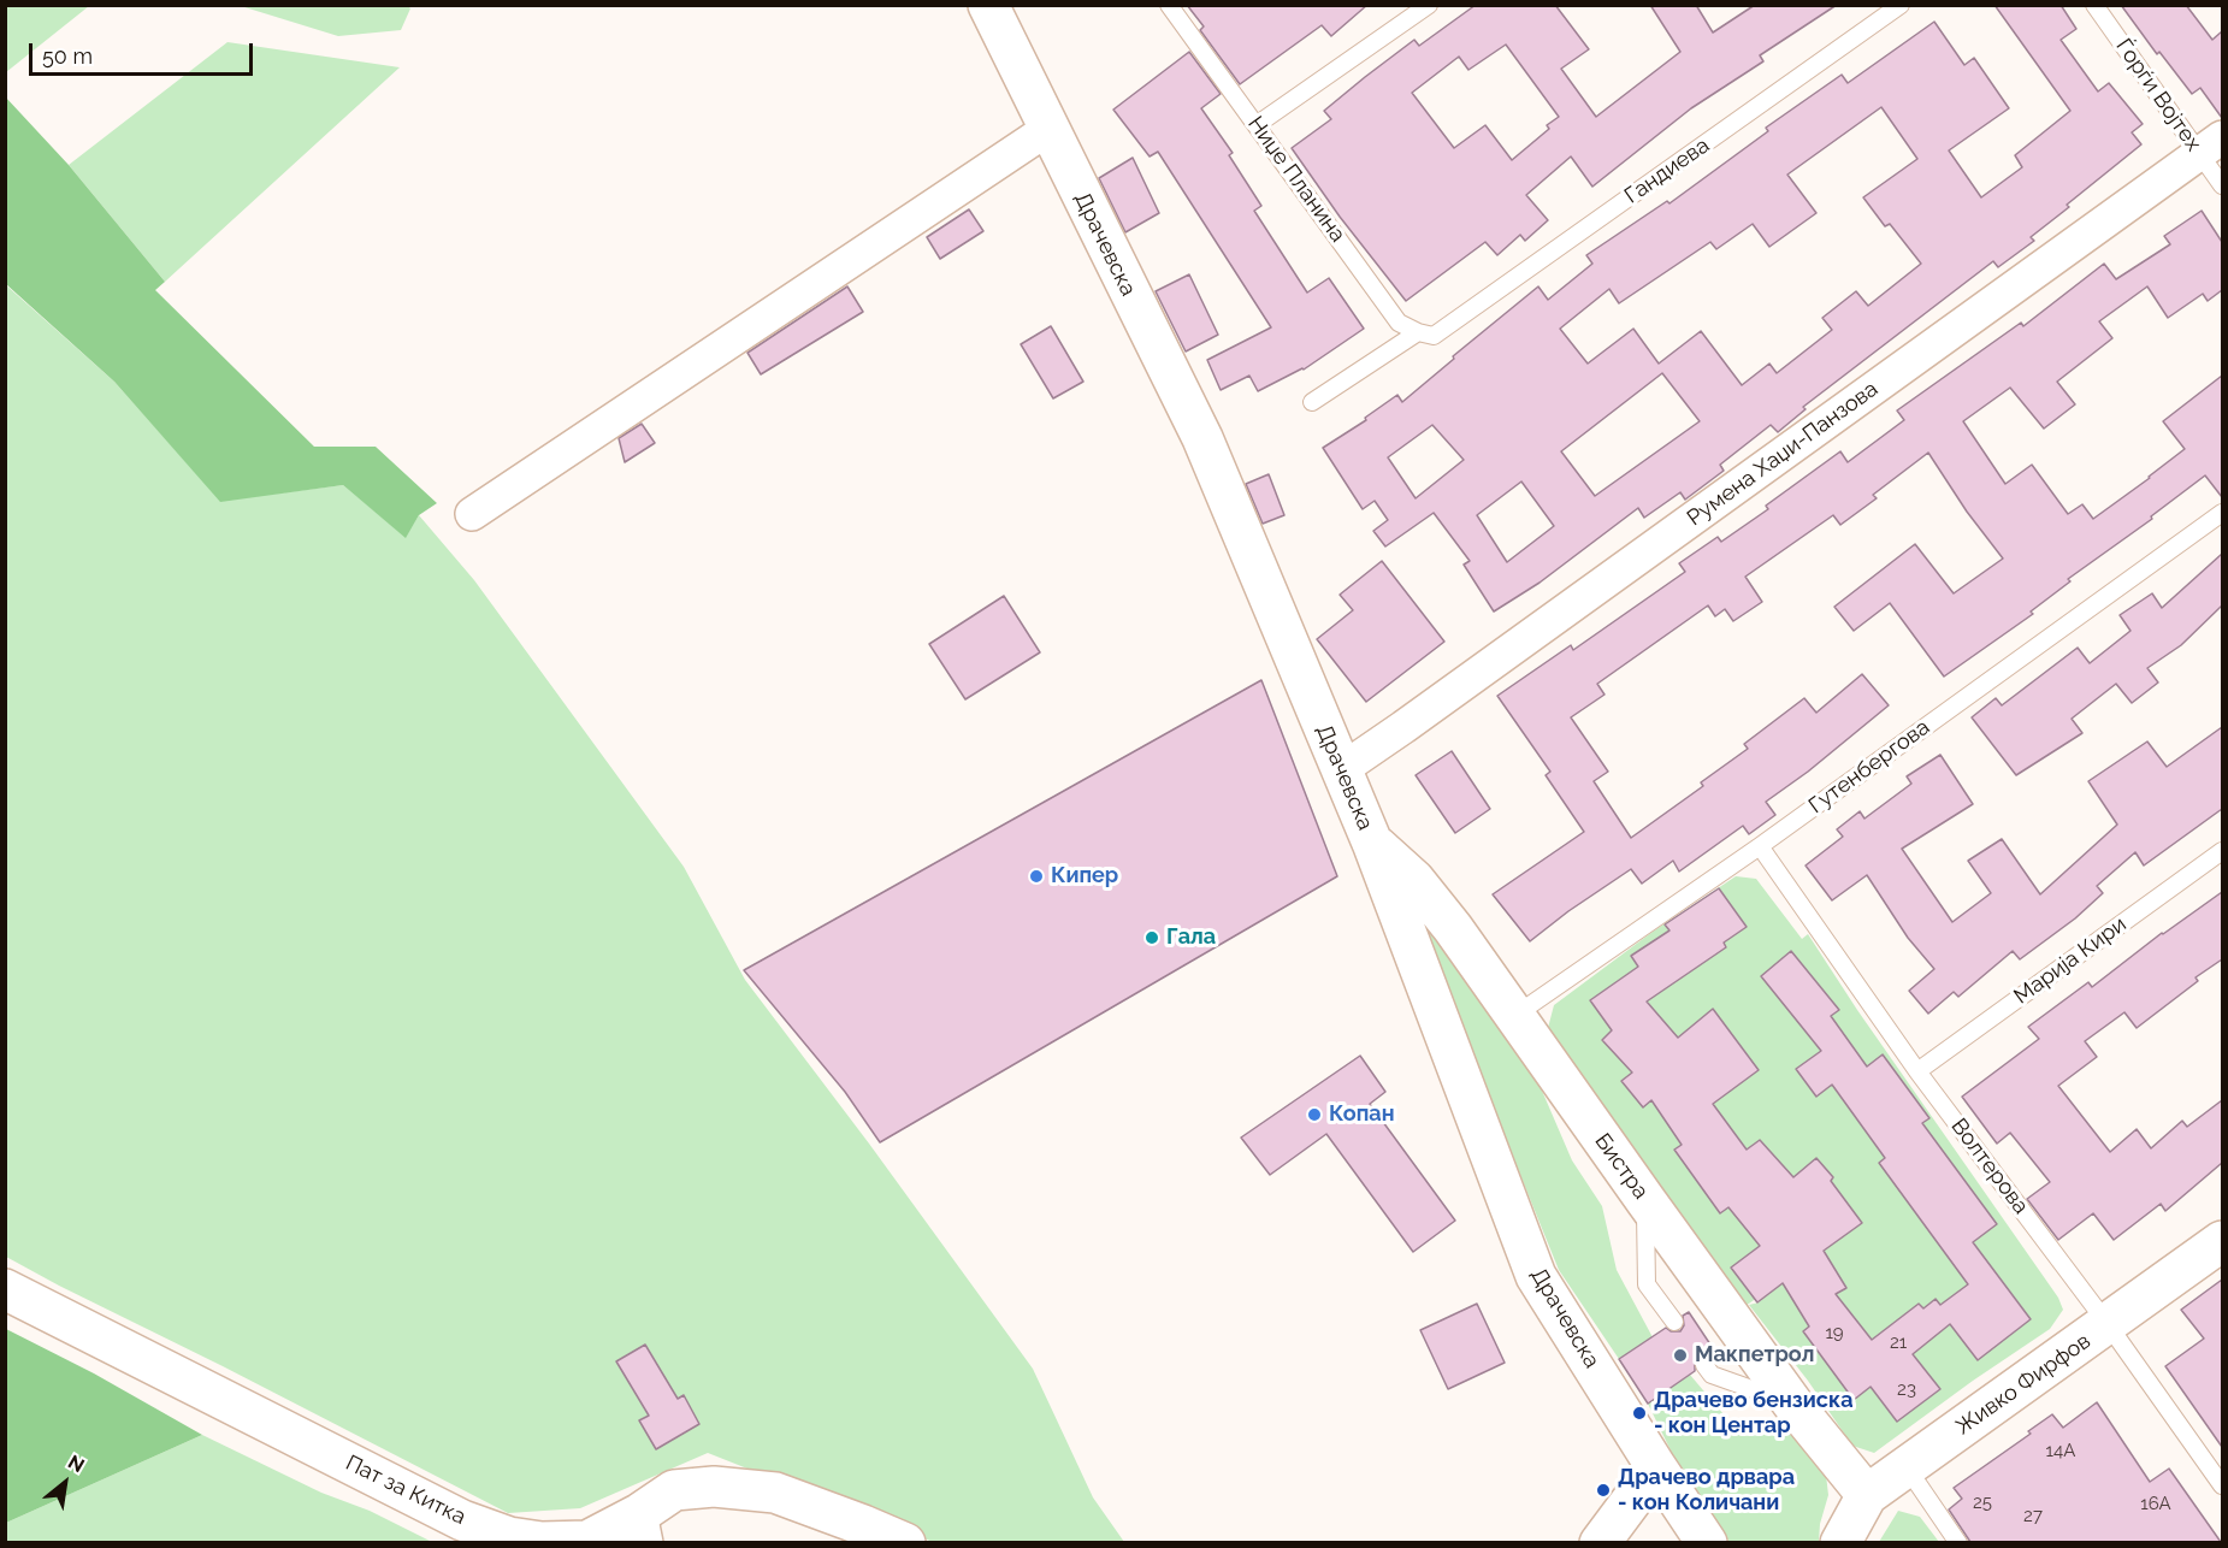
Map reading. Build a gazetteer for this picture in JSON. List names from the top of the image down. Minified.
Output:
{"streets":{"street":["Драчевска","Румена Хаџи-Панзова","Бистра","Живко Фирфов","Пат за Китка"],"lane":["Ѓорѓи Војтех","Гандиева","Ниџе Планина","Гутенбергова","Марија Кири","Волтерова"]},"crossings":[["Ѓорѓи Војтех","Румена Хаџи-Панзова"],["Гандиева","Ниџе Планина"],["Драчевска","Румена Хаџи-Панзова"],["Драчевска","Бистра"],["Гутенбергова","Бистра"],["Гутенбергова","Волтерова"],["Марија Кири","Волтерова"],["Бистра","Живко Фирфов"],["Волтерова","Живко Фирфов"]],"places":["Кипер","Гала","Копан","Макпетрол","Драчево бензиска - кон Центар","Драчево дрвара - кон Количани"],"house_numbers":["19","21","23","14А","25","16А","27"],"scale_bar":"50 m","north":"top right"}
